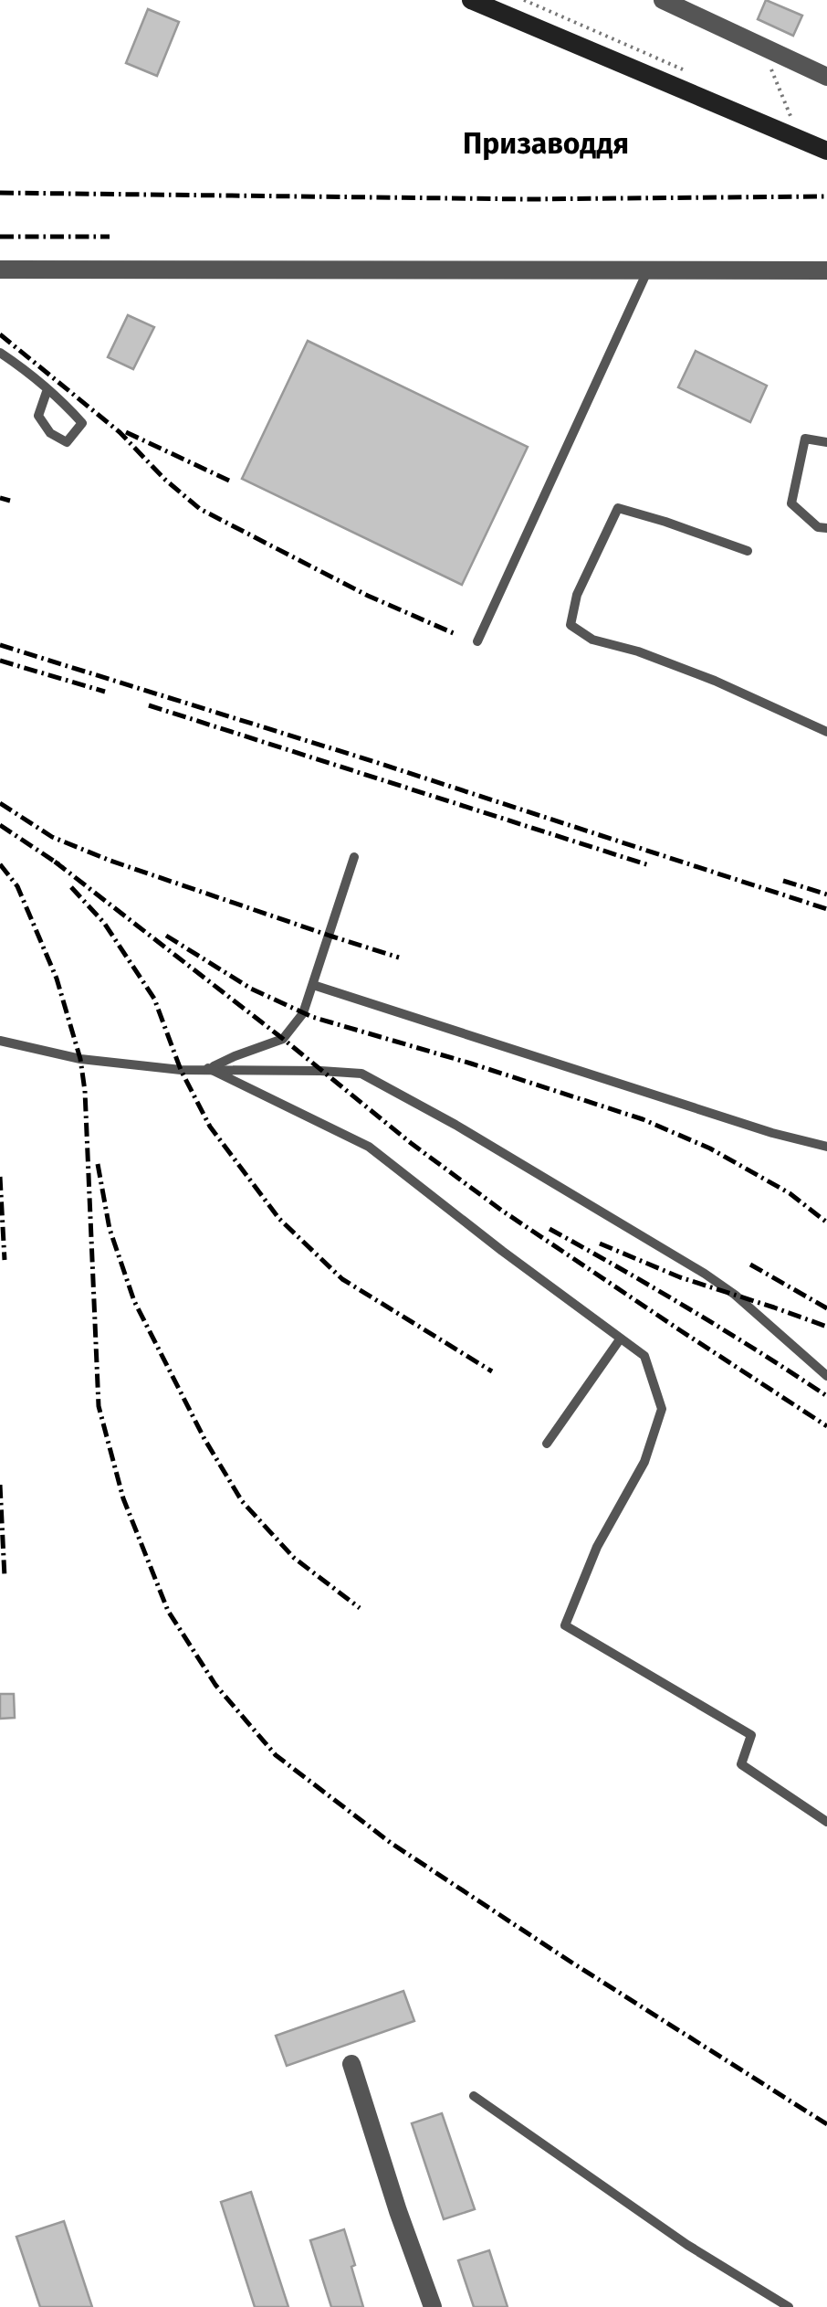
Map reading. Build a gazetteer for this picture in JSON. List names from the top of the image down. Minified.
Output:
{"districts":["Призаводдя"]}
